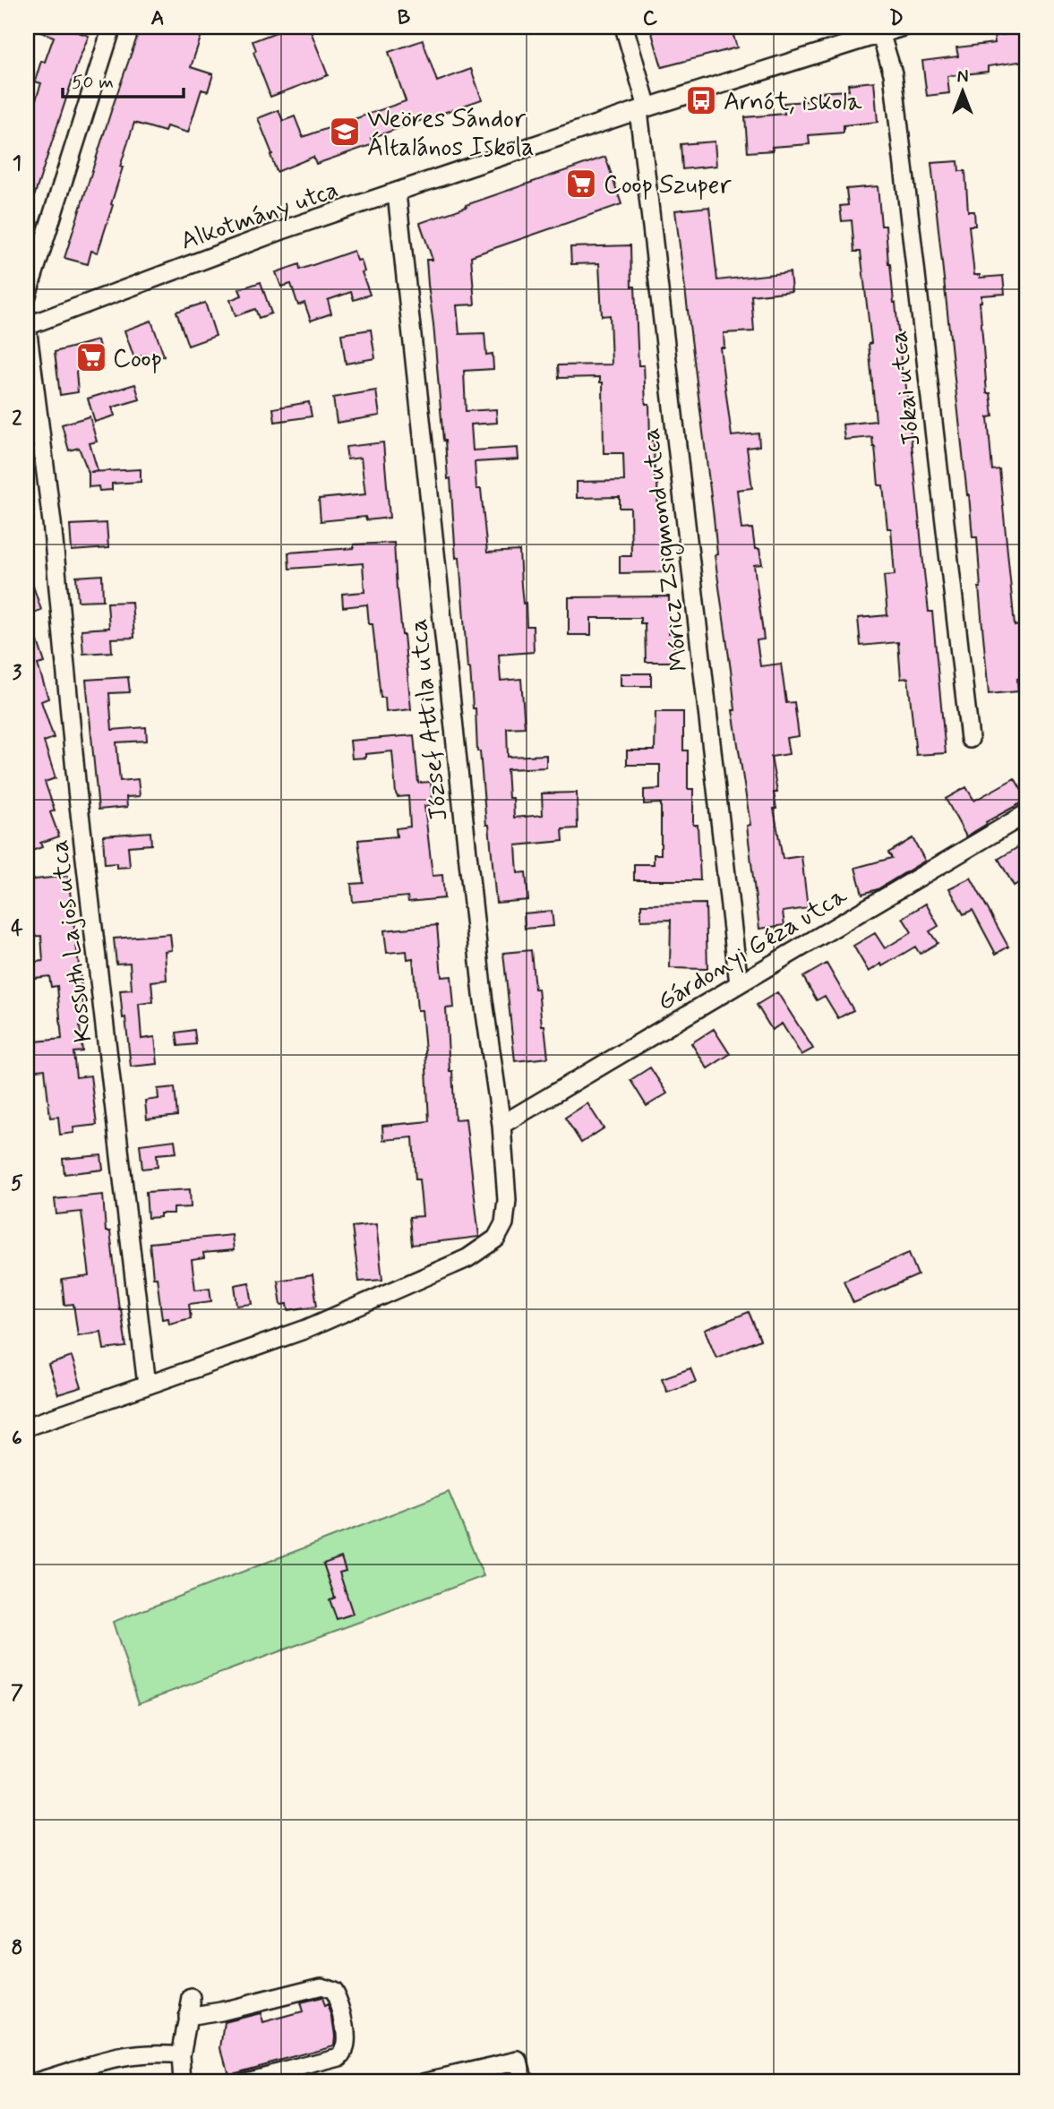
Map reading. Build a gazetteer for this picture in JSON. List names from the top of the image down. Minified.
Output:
{"streets":{"street":["Alkotmány utca","Jókai utca","Móricz Zsigmond utca","József Attila utca","Kossuth Lajos utca","Gárdonyi Géza utca"]},"crossings":[["Alkotmány utca","Jókai utca"],["Alkotmány utca","Móricz Zsigmond utca"],["Alkotmány utca","József Attila utca"],["Alkotmány utca","Kossuth Lajos utca"],["Móricz Zsigmond utca","Gárdonyi Géza utca"],["József Attila utca","Kossuth Lajos utca"],["József Attila utca","Gárdonyi Géza utca"]],"places":{"bus stop":["Arnót, iskola"],"school or university":["Weöres Sándor Általános Iskola"],"supermarket":["Coop Szuper","Coop"]},"scale_bar":"50 m","north":"top","grid":{"columns":["A","B","C","D"],"rows":["1","2","3","4","5","6","7","8"]}}
